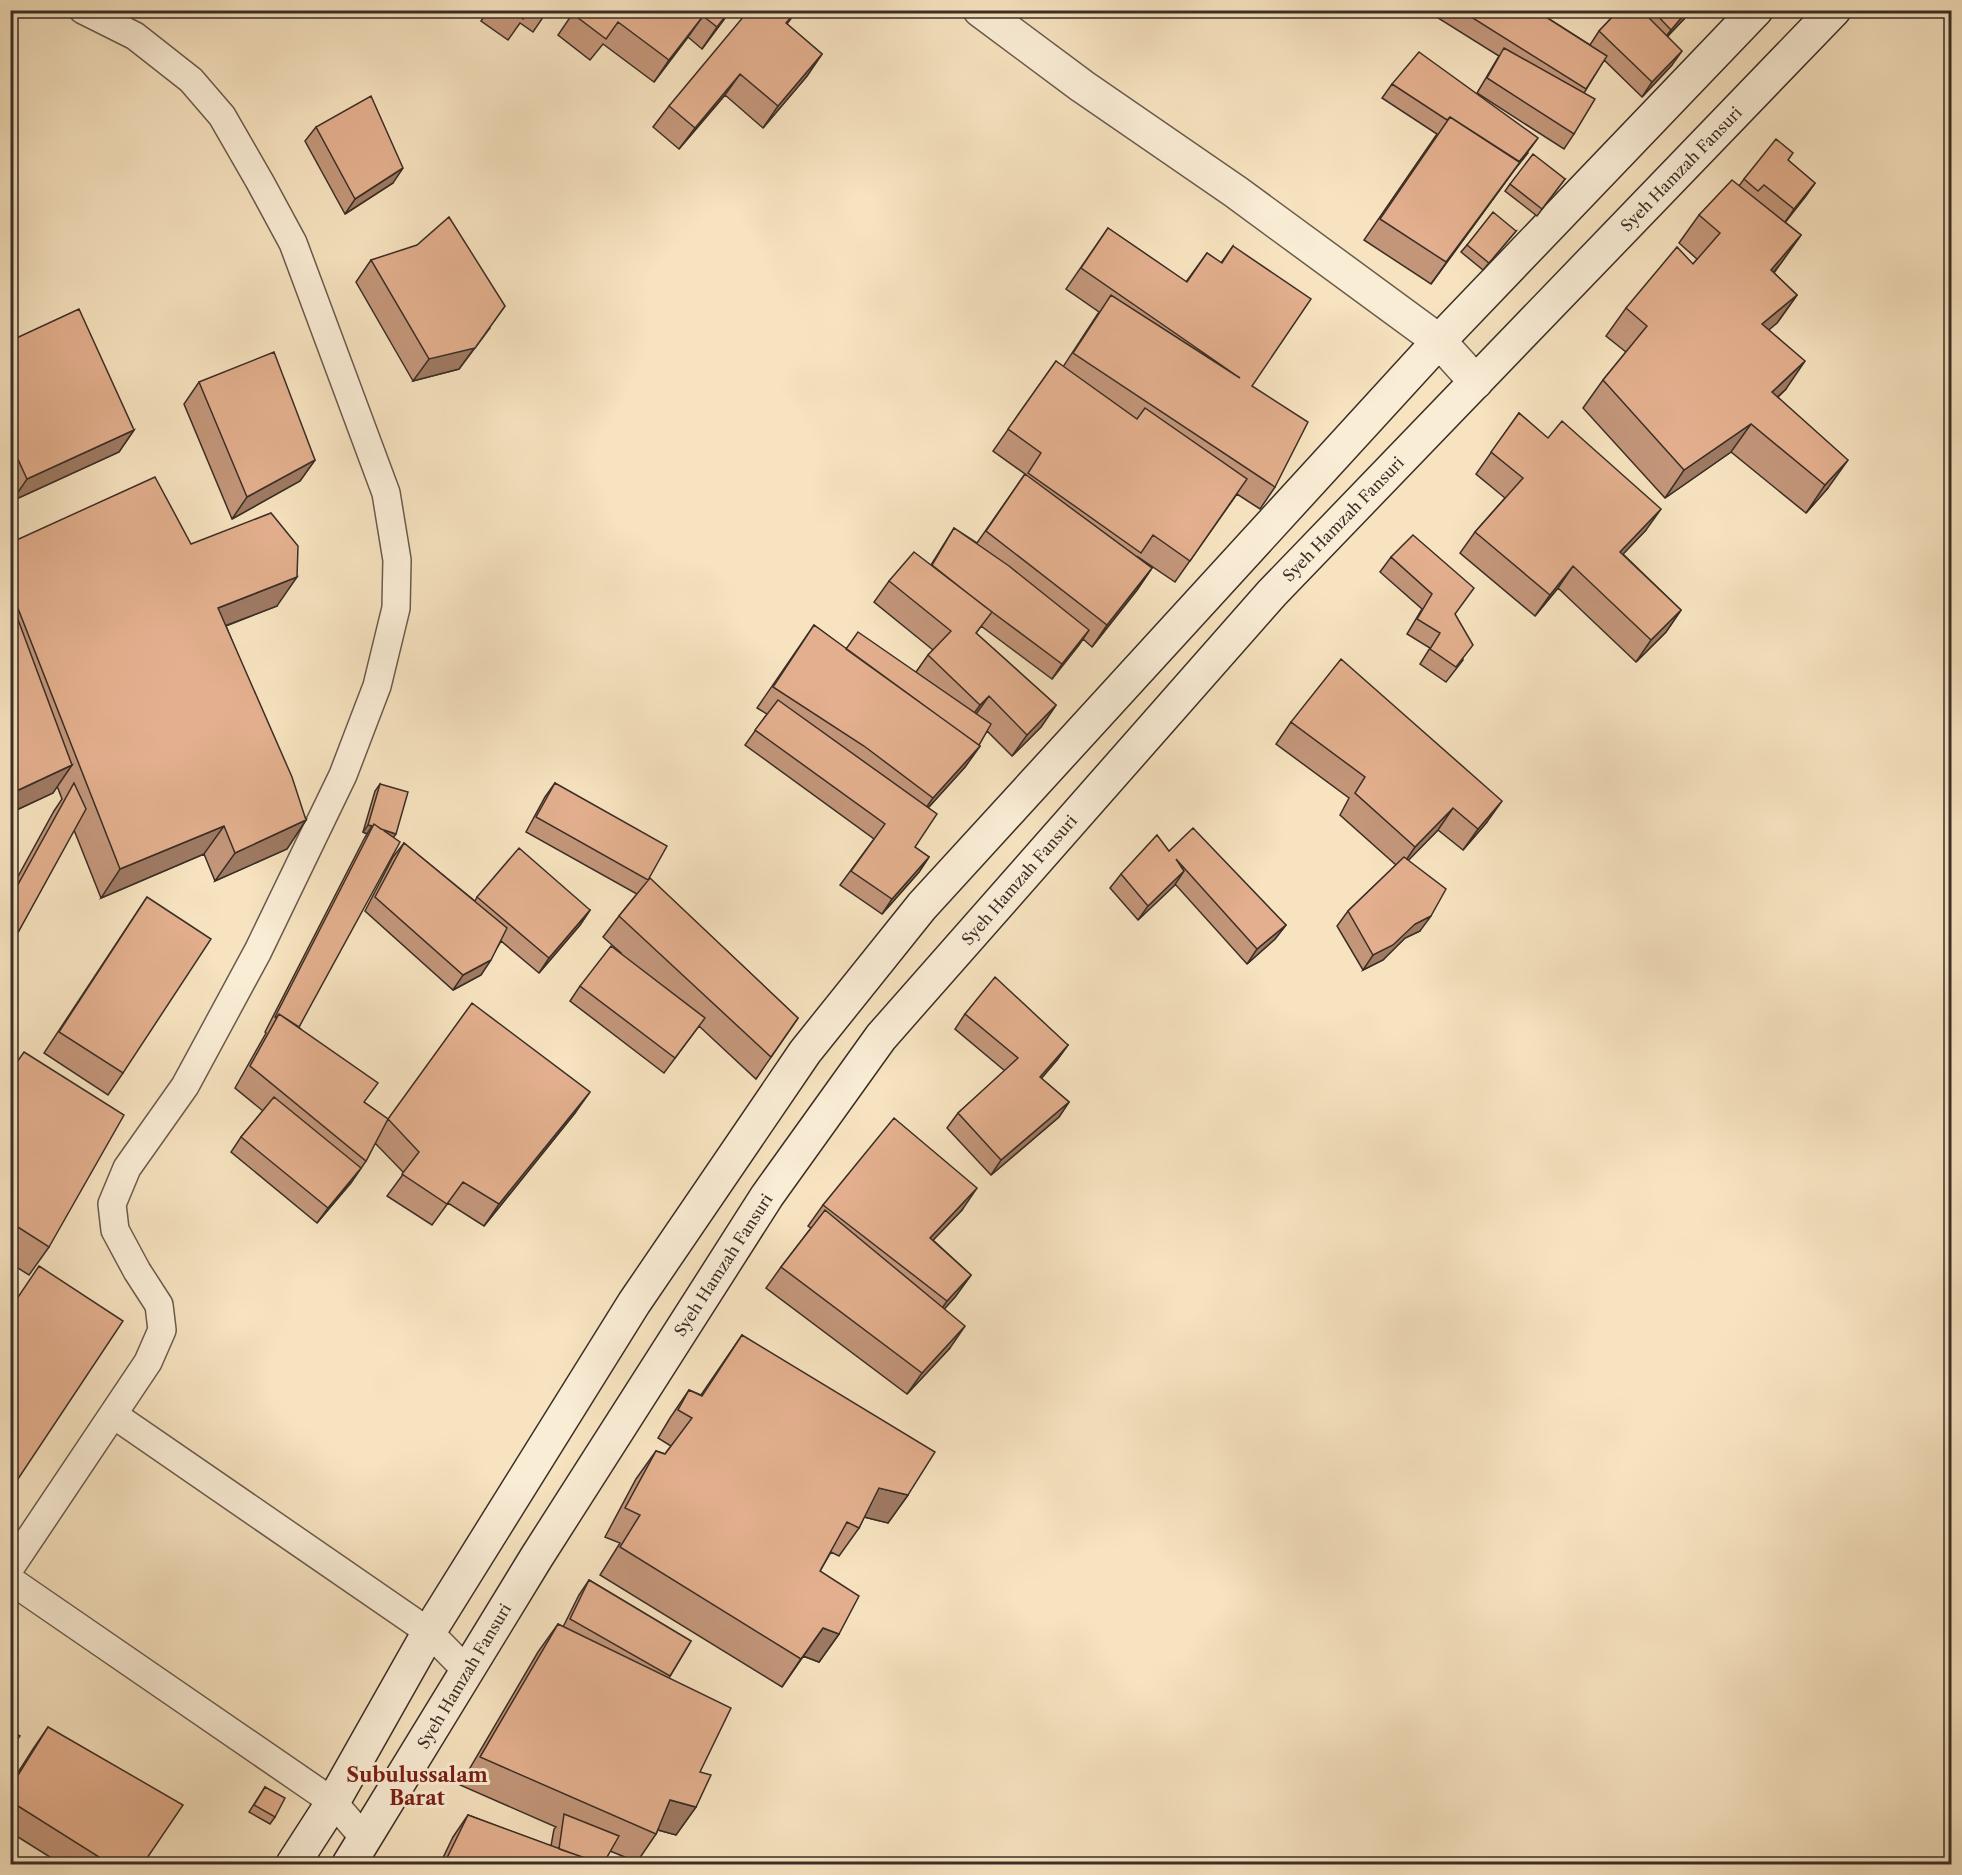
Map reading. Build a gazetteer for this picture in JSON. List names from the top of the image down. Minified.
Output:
{"streets":{"main road":["Syeh Hamzah Fansuri"]},"districts":["Subulussalam Barat"]}
